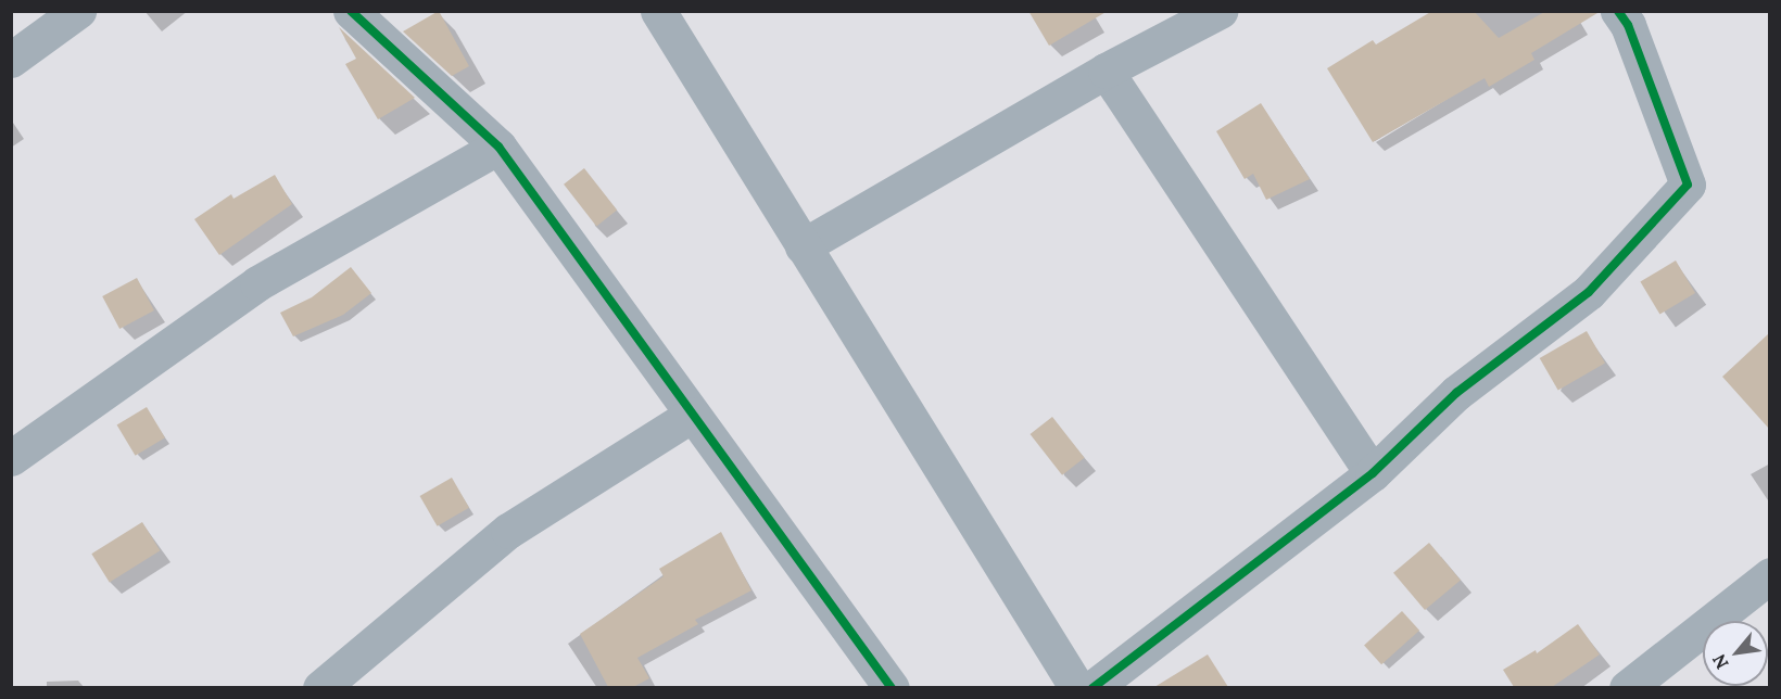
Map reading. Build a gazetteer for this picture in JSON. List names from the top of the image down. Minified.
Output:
{"north":"bottom left"}
